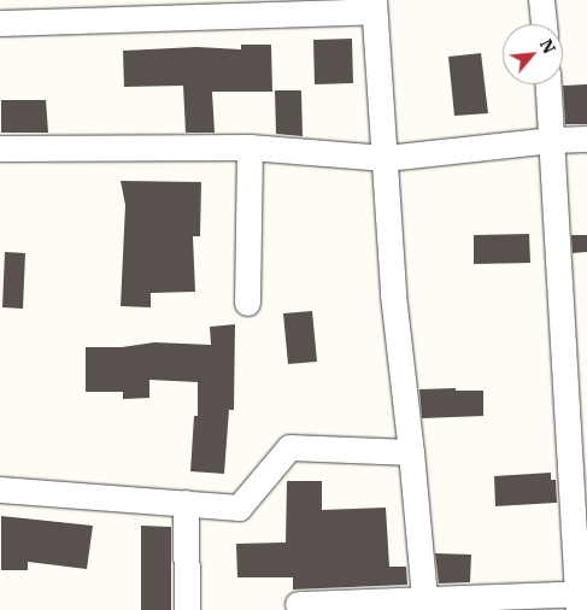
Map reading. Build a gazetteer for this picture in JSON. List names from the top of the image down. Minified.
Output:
{"north":"top right"}
